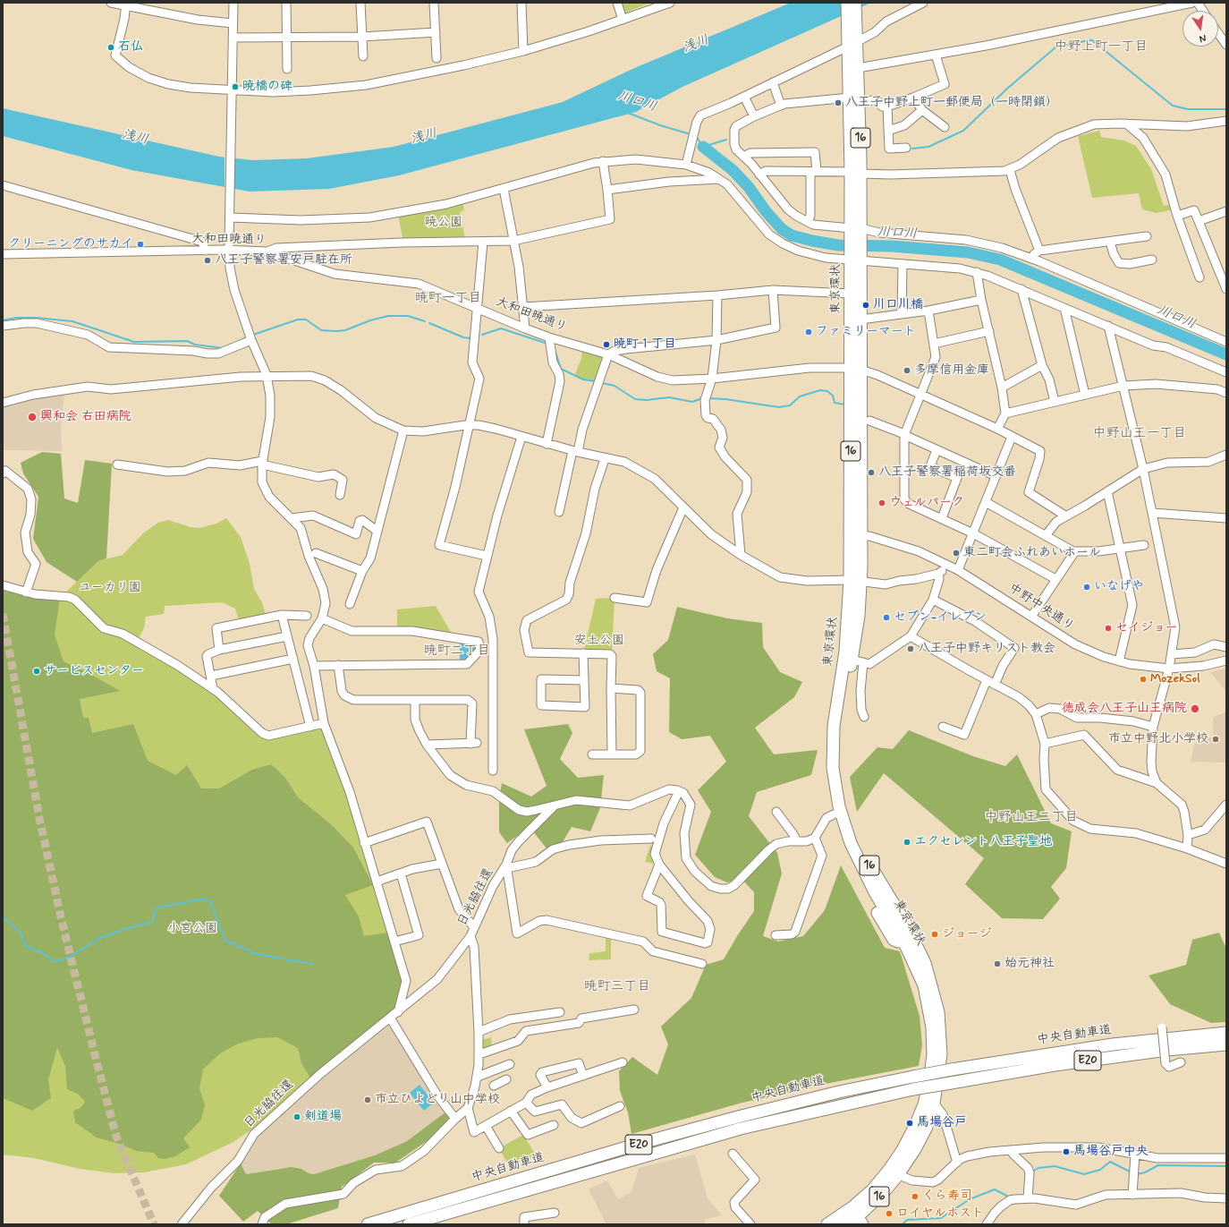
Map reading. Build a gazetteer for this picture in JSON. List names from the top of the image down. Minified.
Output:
{"streets":{"highway":["16","東京環状","中央自動車道","E20"],"street":["大和田暁通り","中野中央通り","日光脇往還"]},"crossings":[["大和田暁通り","東京環状"],["東京環状","中野中央通り"]],"districts":["中野上町一丁目","暁町一丁目","中野山王一丁目","暁町二丁目","中野山王二丁目","暁町三丁目"],"water":["浅川","川口川"],"parks":["暁公園","ユーカリ園","安土公園","小宮公園"],"places":["石仏","暁橋の碑","八王子中野上町一郵便局（一時閉鎖）","クリーニングのサカイ","八王子警察署安戸駐在所","川口川橋","ファミリーマート","暁町１丁目","多摩信用金庫","興和会 右田病院","八王子警察署稲荷坂交番","ウェルパーク","東二町会ふれあいホール","いなげや","セブン-イレブン","セイジョー","八王子中野キリスト教会","サービスセンター","MozekSol","徳成会八王子山王病院","市立中野北小学校","エクセレント八王子聖地","ジョージ","始元神社","市立ひよどり山中学校","剣道場","馬場谷戸","馬場谷戸中央","くら寿司","ロイヤルホスト"],"north":"bottom"}
